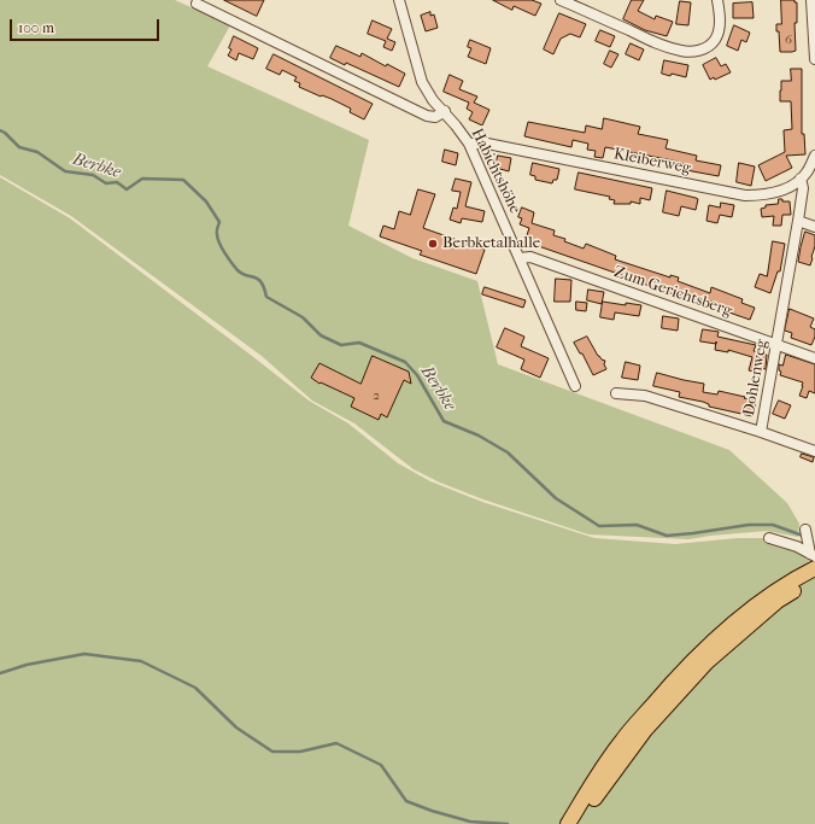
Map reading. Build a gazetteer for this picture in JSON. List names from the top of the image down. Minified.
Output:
{"streets":{"street":["Kleiberweg","Habichtshöhe","Zum Gerichtsberg","Dohlenweg"]},"crossings":[["Kleiberweg","Habichtshöhe"],["Kleiberweg","Dohlenweg"],["Habichtshöhe","Zum Gerichtsberg"],["Zum Gerichtsberg","Dohlenweg"]],"water":["Berbke"],"places":["Berbketalhalle"],"house_numbers":["6","2"],"scale_bar":"100 m"}
